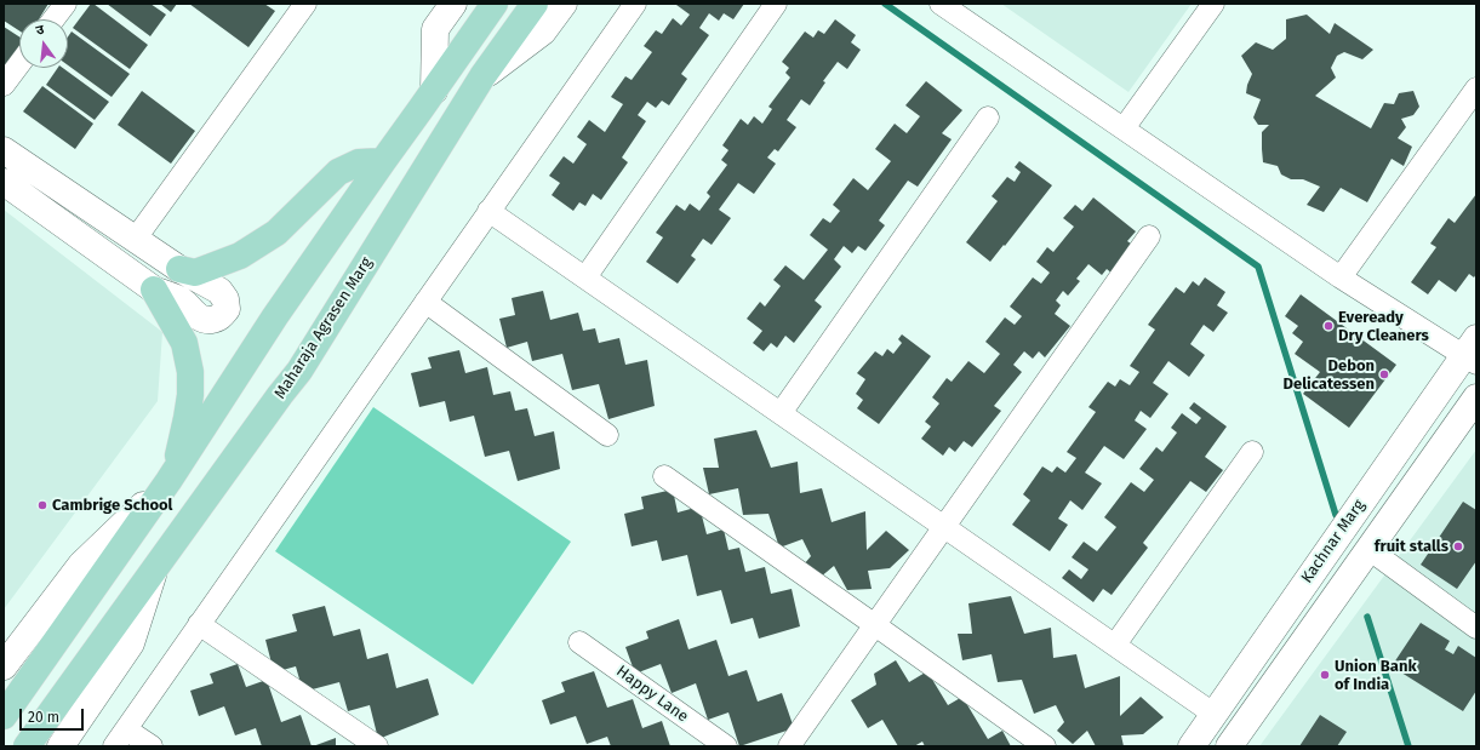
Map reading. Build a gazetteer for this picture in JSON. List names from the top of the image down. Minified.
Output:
{"streets":{"main road":["Maharaja Agrasen Marg"],"street":["Kachnar Marg","Happy Lane"]},"places":["Eveready Dry Cleaners","Debon Delicatessen","Cambrige School","fruit stalls","Union Bank of India"],"scale_bar":"20 m","north":"top"}
